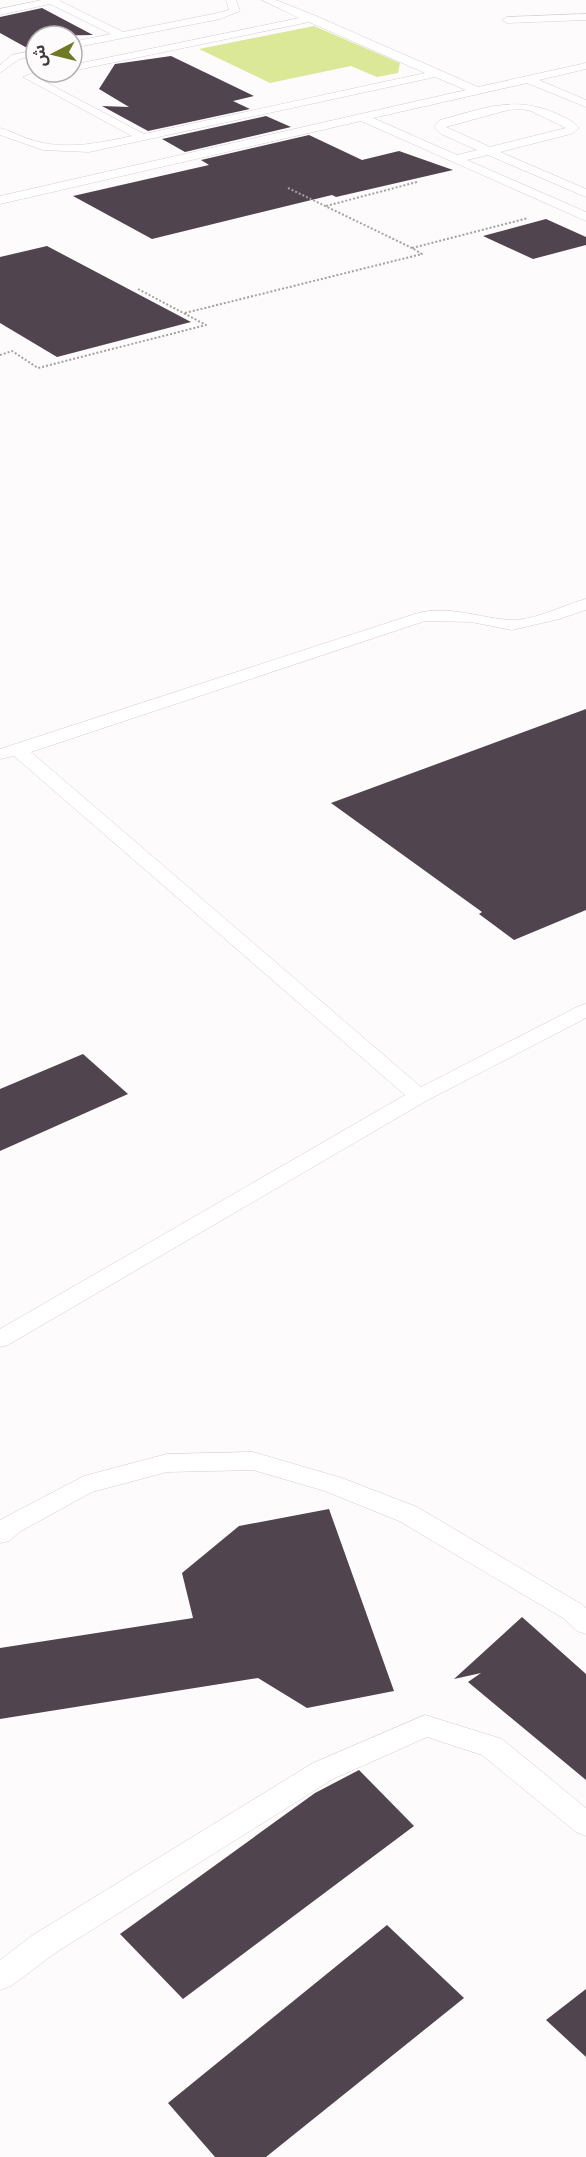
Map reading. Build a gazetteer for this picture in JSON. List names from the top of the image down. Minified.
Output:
{"north":"left"}
